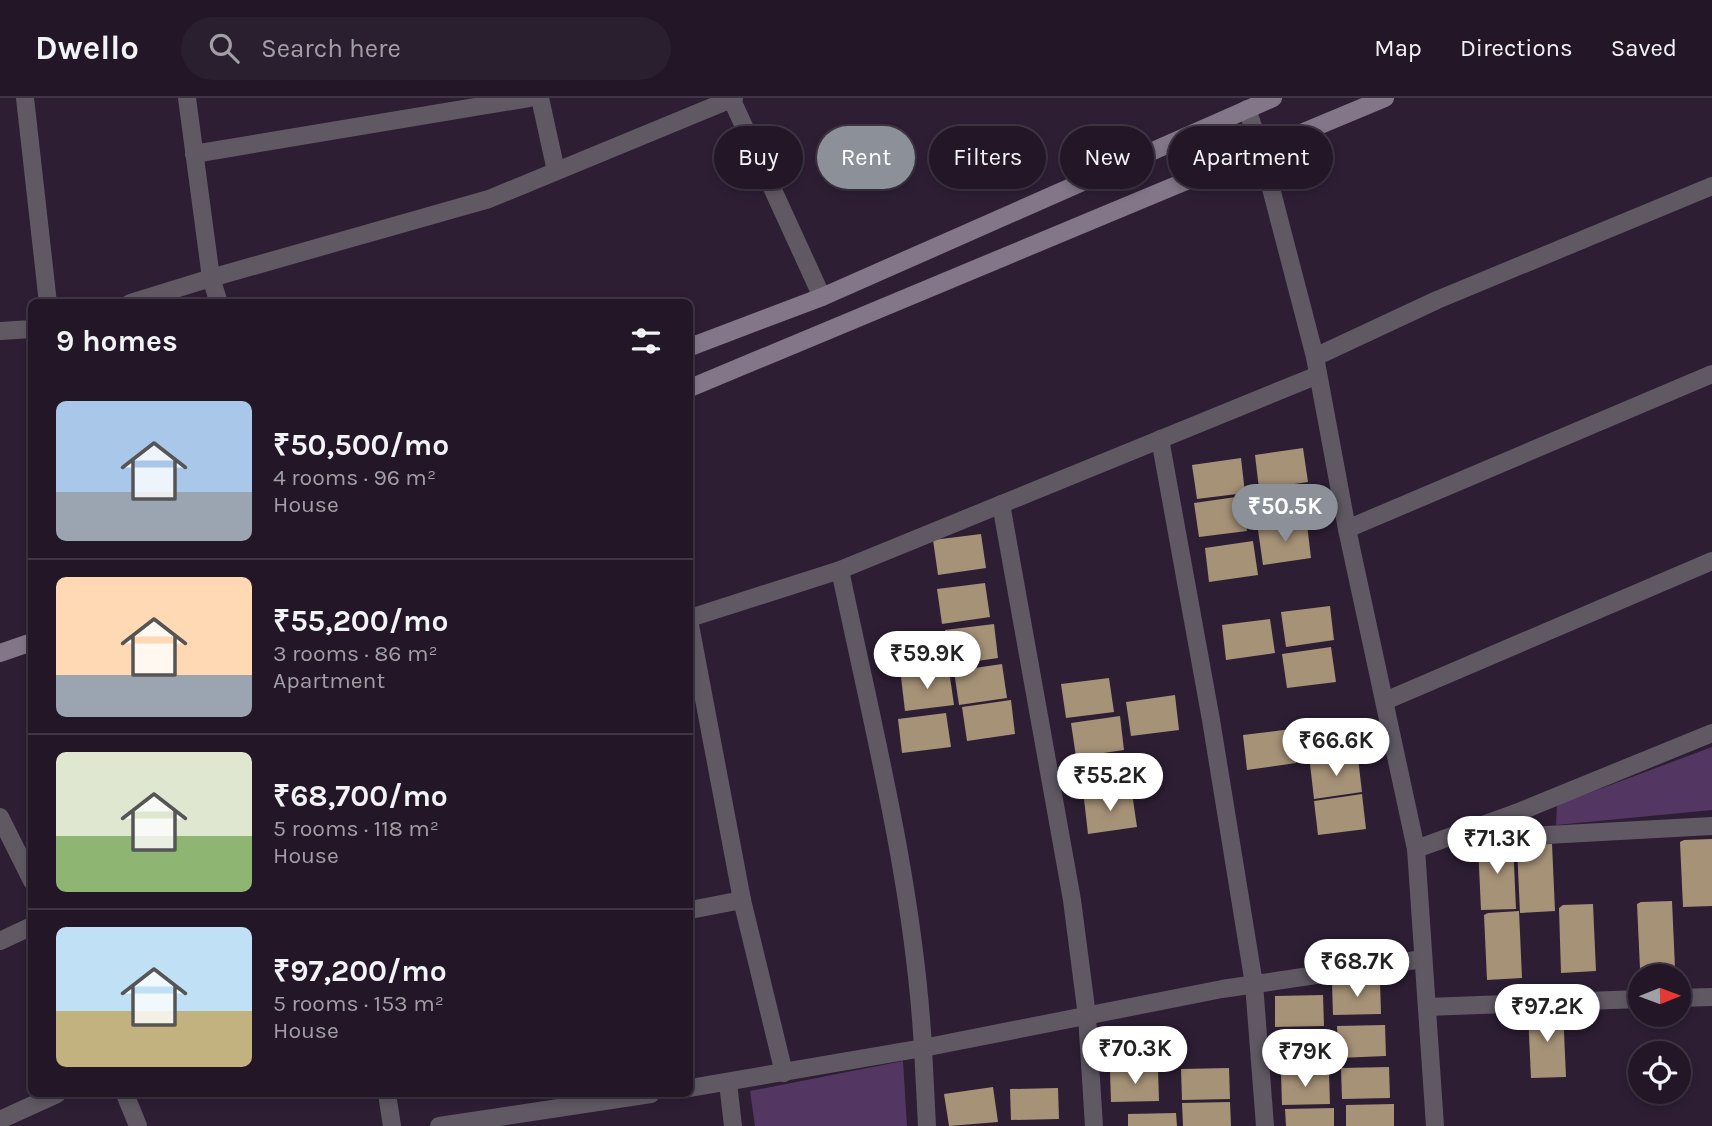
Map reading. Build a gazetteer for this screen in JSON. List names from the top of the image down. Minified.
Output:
{"north":"right","page":{"header":"Dwello","search":"Search here","nav":["Map","Directions","Saved"],"chip":["Buy","Rent","Filters","New","Apartment"],"heading":"9 homes","list":[{"name":"₹50,500/mo","note":"4 rooms · 96 m² · House"},{"name":"₹55,200/mo","note":"3 rooms · 86 m² · Apartment"},{"name":"₹68,700/mo","note":"5 rooms · 118 m² · House"},{"name":"₹97,200/mo","note":"5 rooms · 153 m² · House"}],"price":["₹50.5K","₹59.9K","₹66.6K","₹55.2K","₹71.3K","₹68.7K","₹97.2K","₹70.3K","₹79K"]}}
